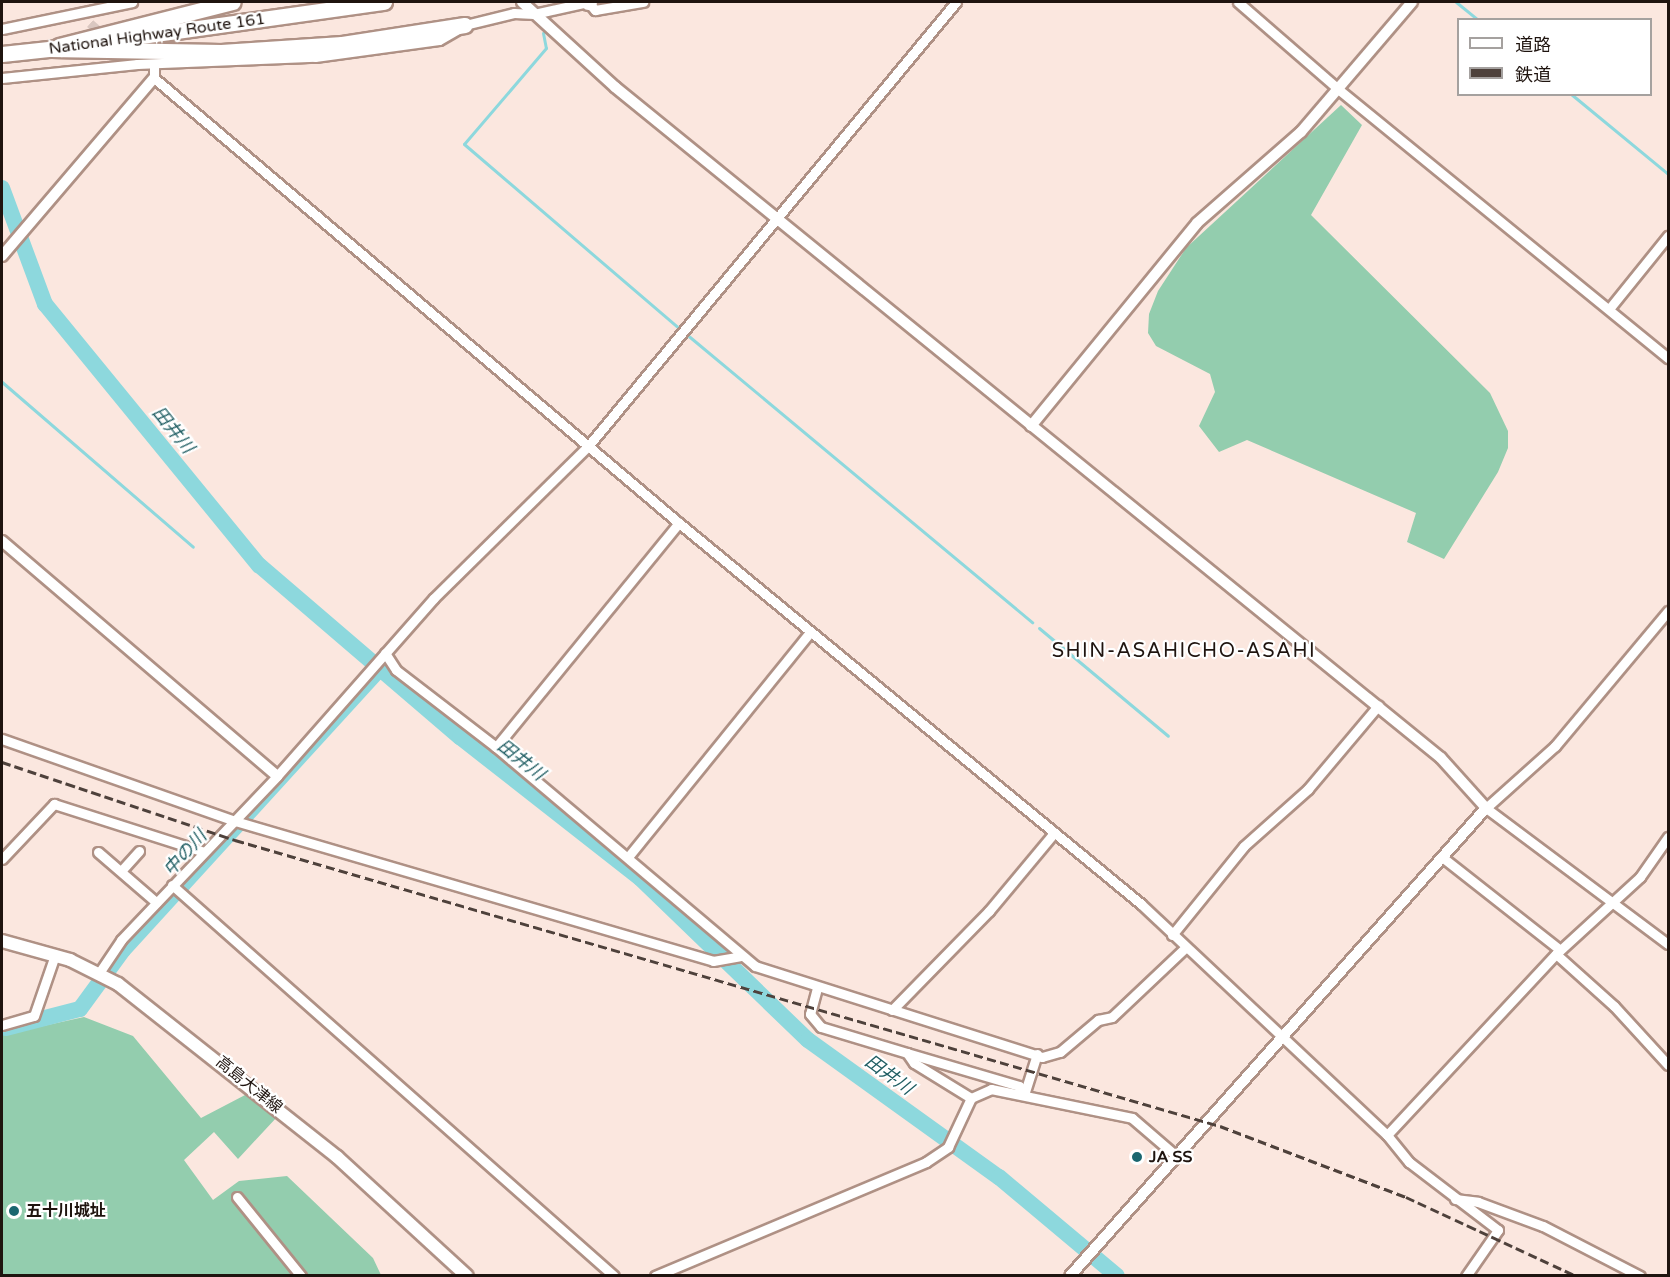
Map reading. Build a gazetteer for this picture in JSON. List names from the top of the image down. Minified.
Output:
{"streets":{"highway":["National Highway Route 161"],"main road":["高島大津線"]},"districts":["SHIN-ASAHICHO-ASAHI"],"water":["田井川","中の川"],"places":["JA SS","五十川城址"],"legend":["道路","鉄道"]}
